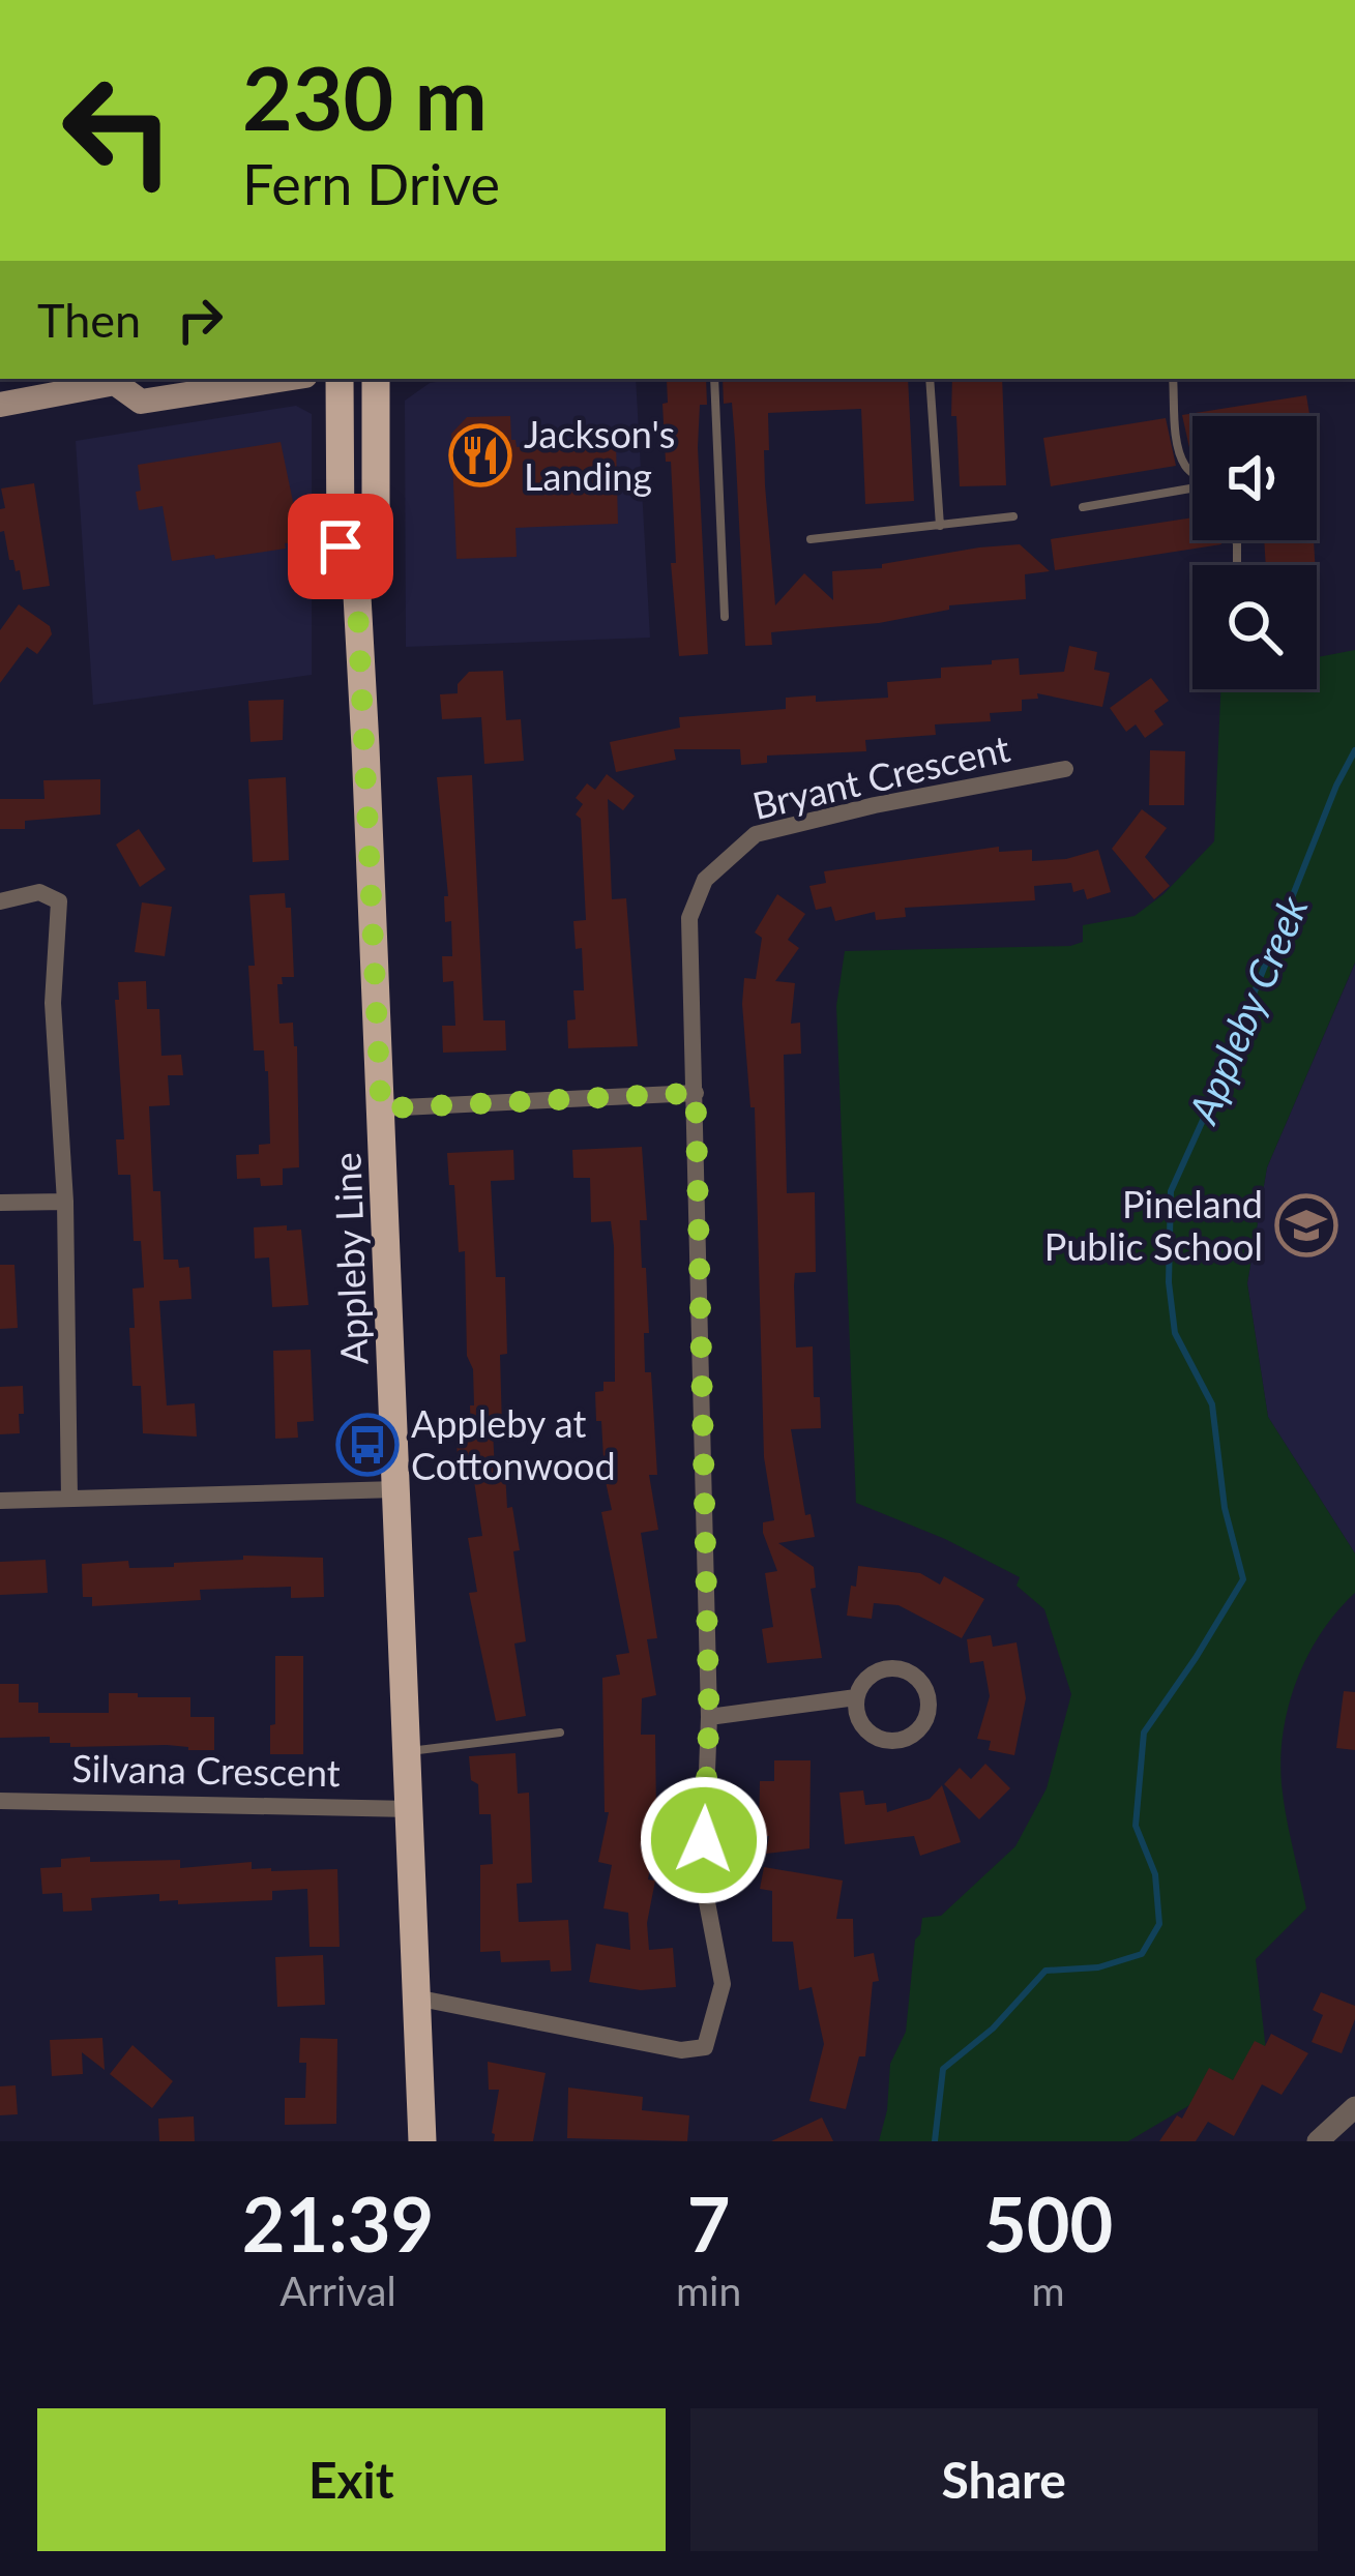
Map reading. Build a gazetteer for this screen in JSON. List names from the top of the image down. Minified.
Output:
{"streets":{"main road":["Appleby Line"],"street":["Bryant Crescent","Silvana Crescent"]},"crossings":[["Bryant Crescent","Appleby Line"],["Appleby Line","Silvana Crescent"]],"water":["Appleby Creek"],"places":{"restaurant":["Jackson's Landing"],"school or university":["Pineland Public School"],"bus stop":["Appleby at Cottonwood"]},"page":{"turn":["230 m","Fern Drive"],"then":"Then","eta":["21:39","Arrival","7","min","500","m"],"buttons":["Exit","Share"]}}
